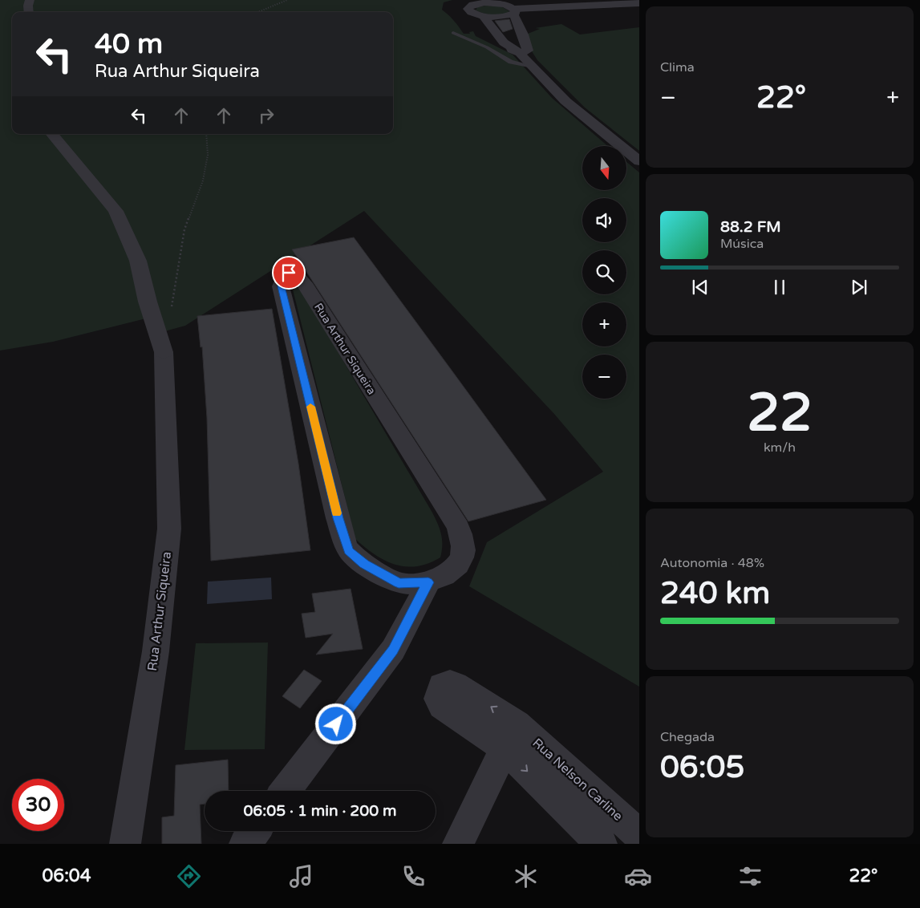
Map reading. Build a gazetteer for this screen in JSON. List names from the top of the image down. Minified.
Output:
{"streets":{"street":["Rua Arthur Siqueira","Rua Nelson Carline"]},"north":"bottom","page":{"tile":["Clima",["22","km/h"],["Autonomia · 48%","240 km"],["Chegada","06:05"]],"turn":["40 m","Rua Arthur Siqueira"],"heat":["−","22°","+"],"map_buttons":["+","−"],"song":["88.2 FM","Música"],"limit":"30","trip":"06:05 · 1 min · 200 m","tabs":["06:04","22°"]}}
